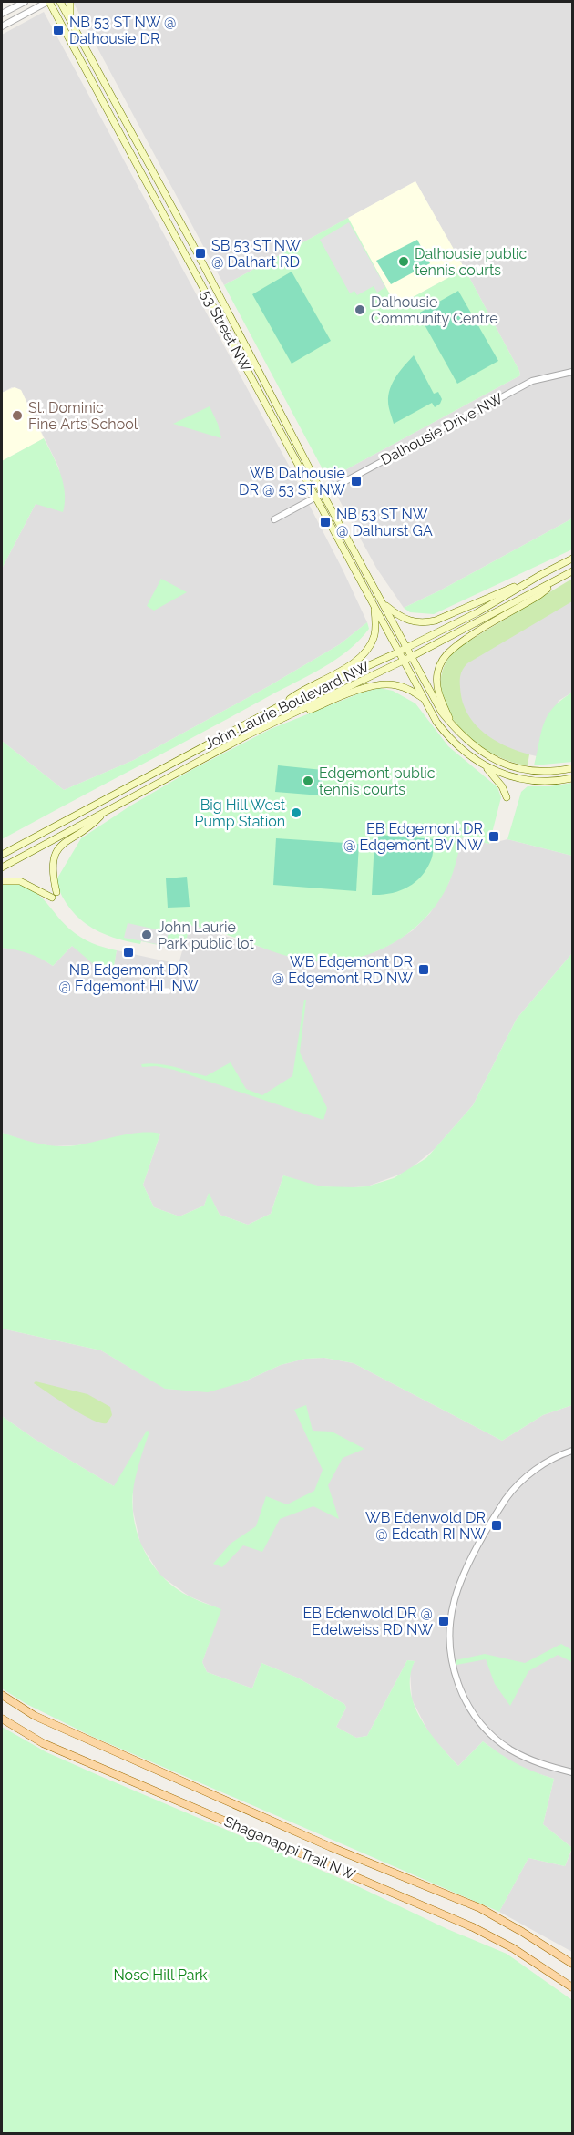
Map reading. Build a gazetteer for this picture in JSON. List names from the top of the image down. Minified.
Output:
{"streets":{"main road":["53 Street NW","John Laurie Boulevard NW","Shaganappi Trail NW"],"street":["Dalhousie Drive NW"]},"crossings":[["53 Street NW","Dalhousie Drive NW"],["53 Street NW","John Laurie Boulevard NW"]],"parks":["Nose Hill Park"],"places":{"transit":["NB 53 ST NW @ Dalhousie DR","SB 53 ST NW @ Dalhart RD","WB Dalhousie DR @ 53 ST NW","NB 53 ST NW @ Dalhurst GA","EB Edgemont DR @ Edgemont BV NW","NB Edgemont DR @ Edgemont HL NW","WB Edgemont DR @ Edgemont RD NW","WB Edenwold DR @ Edcath RI NW","EB Edenwold DR @ Edelweiss RD NW"],"other":["Dalhousie public tennis courts","Dalhousie Community Centre","St. Dominic Fine Arts School","Edgemont public tennis courts","Big Hill West Pump Station","John Laurie Park public lot"]}}
